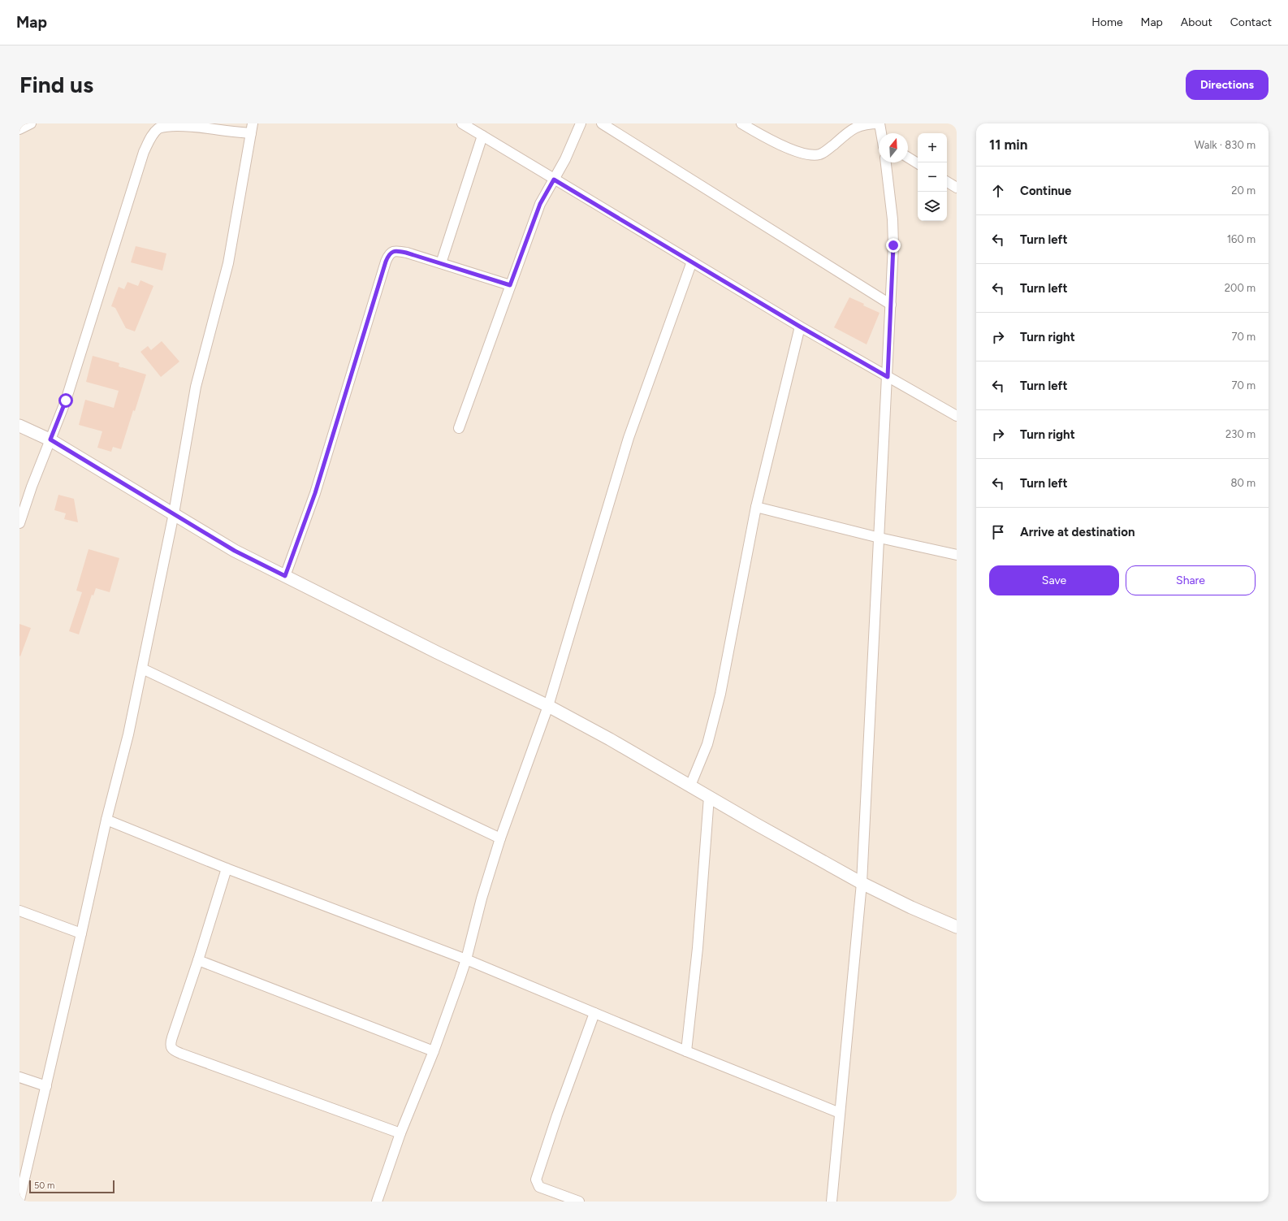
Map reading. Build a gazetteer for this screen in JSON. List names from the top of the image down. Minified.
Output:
{"scale_bar":"50 m","north":"top","page":{"header":"Map","nav":["Home","Map","About","Contact"],"buttons":["Directions",["Save","Share"]],"title":"Find us","heading":["11 min","Walk · 830 m"],"map_buttons":["+","−"],"list":[["Continue","20 m"],["Turn left","160 m"],["Turn left","200 m"],["Turn right","70 m"],["Turn left","70 m"],["Turn right","230 m"],["Turn left","80 m"],"Arrive at destination"],"scale":"50 m"}}
